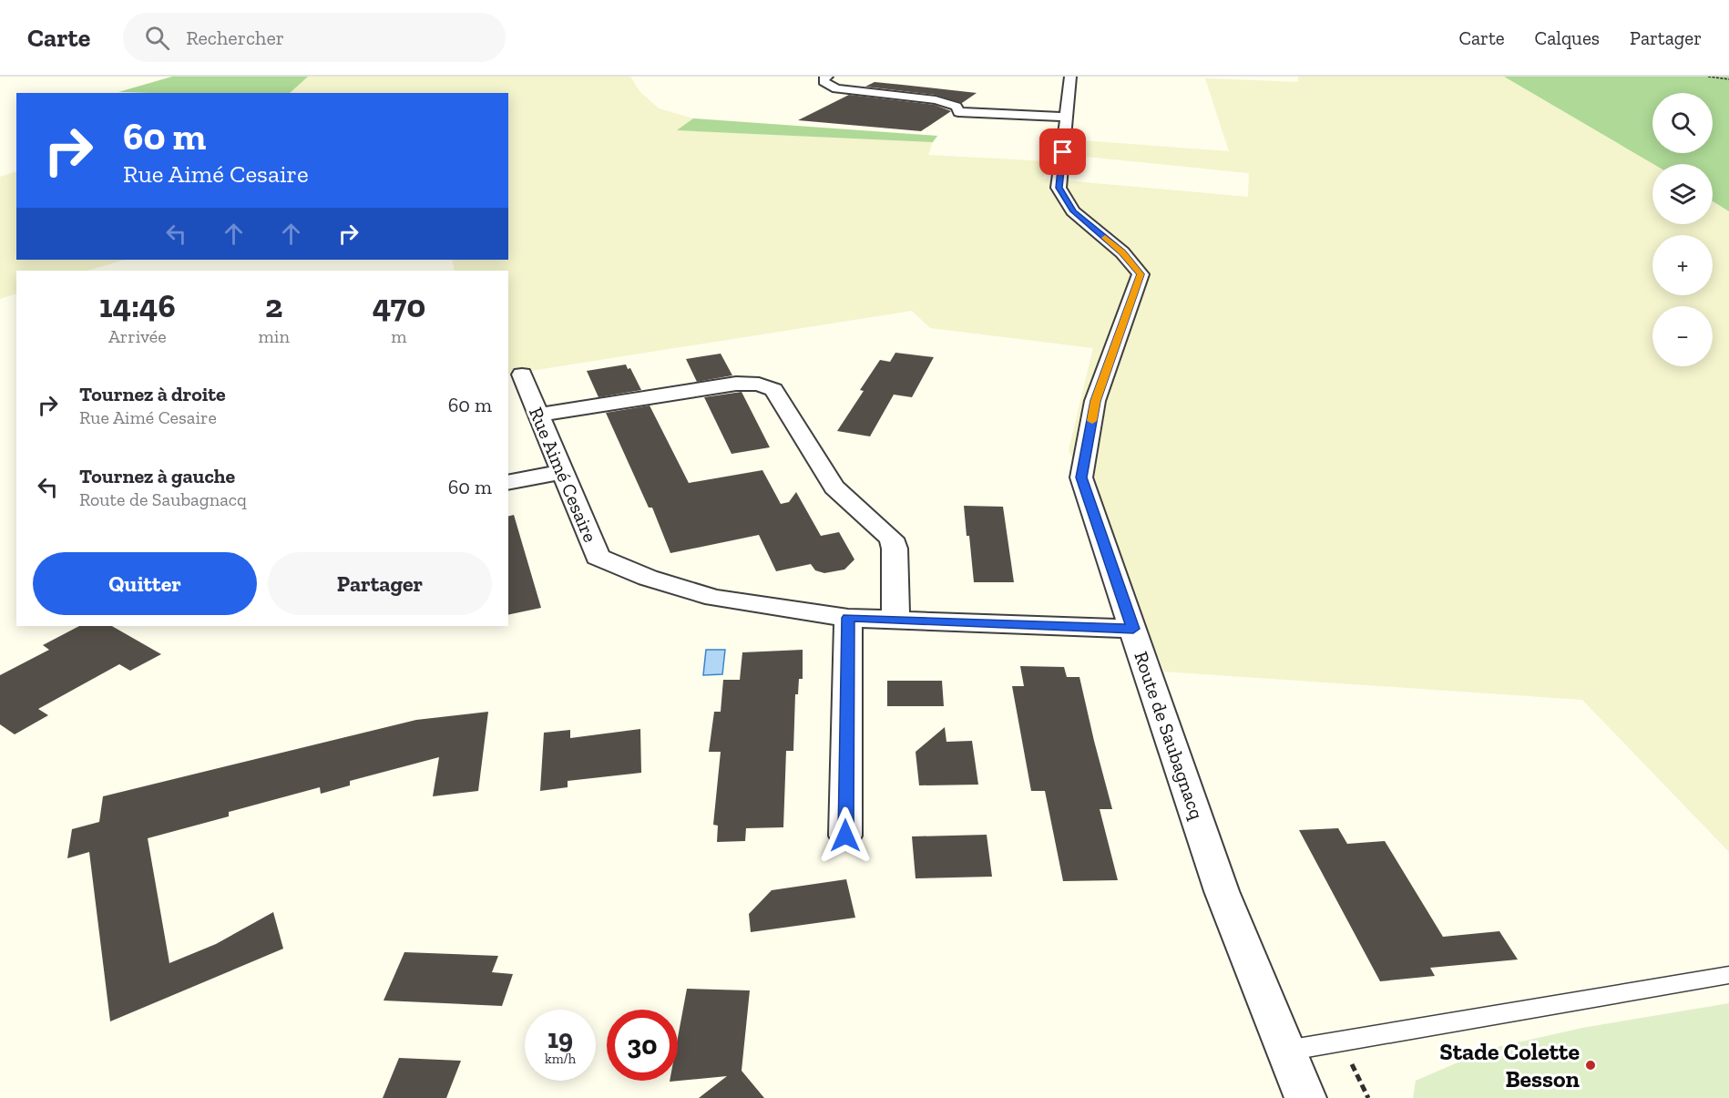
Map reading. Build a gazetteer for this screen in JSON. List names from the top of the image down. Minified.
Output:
{"streets":{"street":["Rue Aimé Cesaire","Route de Saubagnacq"]},"crossings":[["Rue Aimé Cesaire","Route de Saubagnacq"]],"places":["Stade Colette Besson"],"page":{"header":"Carte","search":"Rechercher","nav":["Carte","Calques","Partager"],"map_buttons":["+","−"],"turn":["60 m","Rue Aimé Cesaire"],"eta":["14:46","Arrivée","2","min","470","m"],"list":[{"name":"Tournez à droite","note":"Rue Aimé Cesaire","value":"60 m"},{"name":"Tournez à gauche","note":"Route de Saubagnacq","value":"60 m"}],"buttons":["Quitter","Partager"],"speed":"19 km/h","limit":"30"}}
